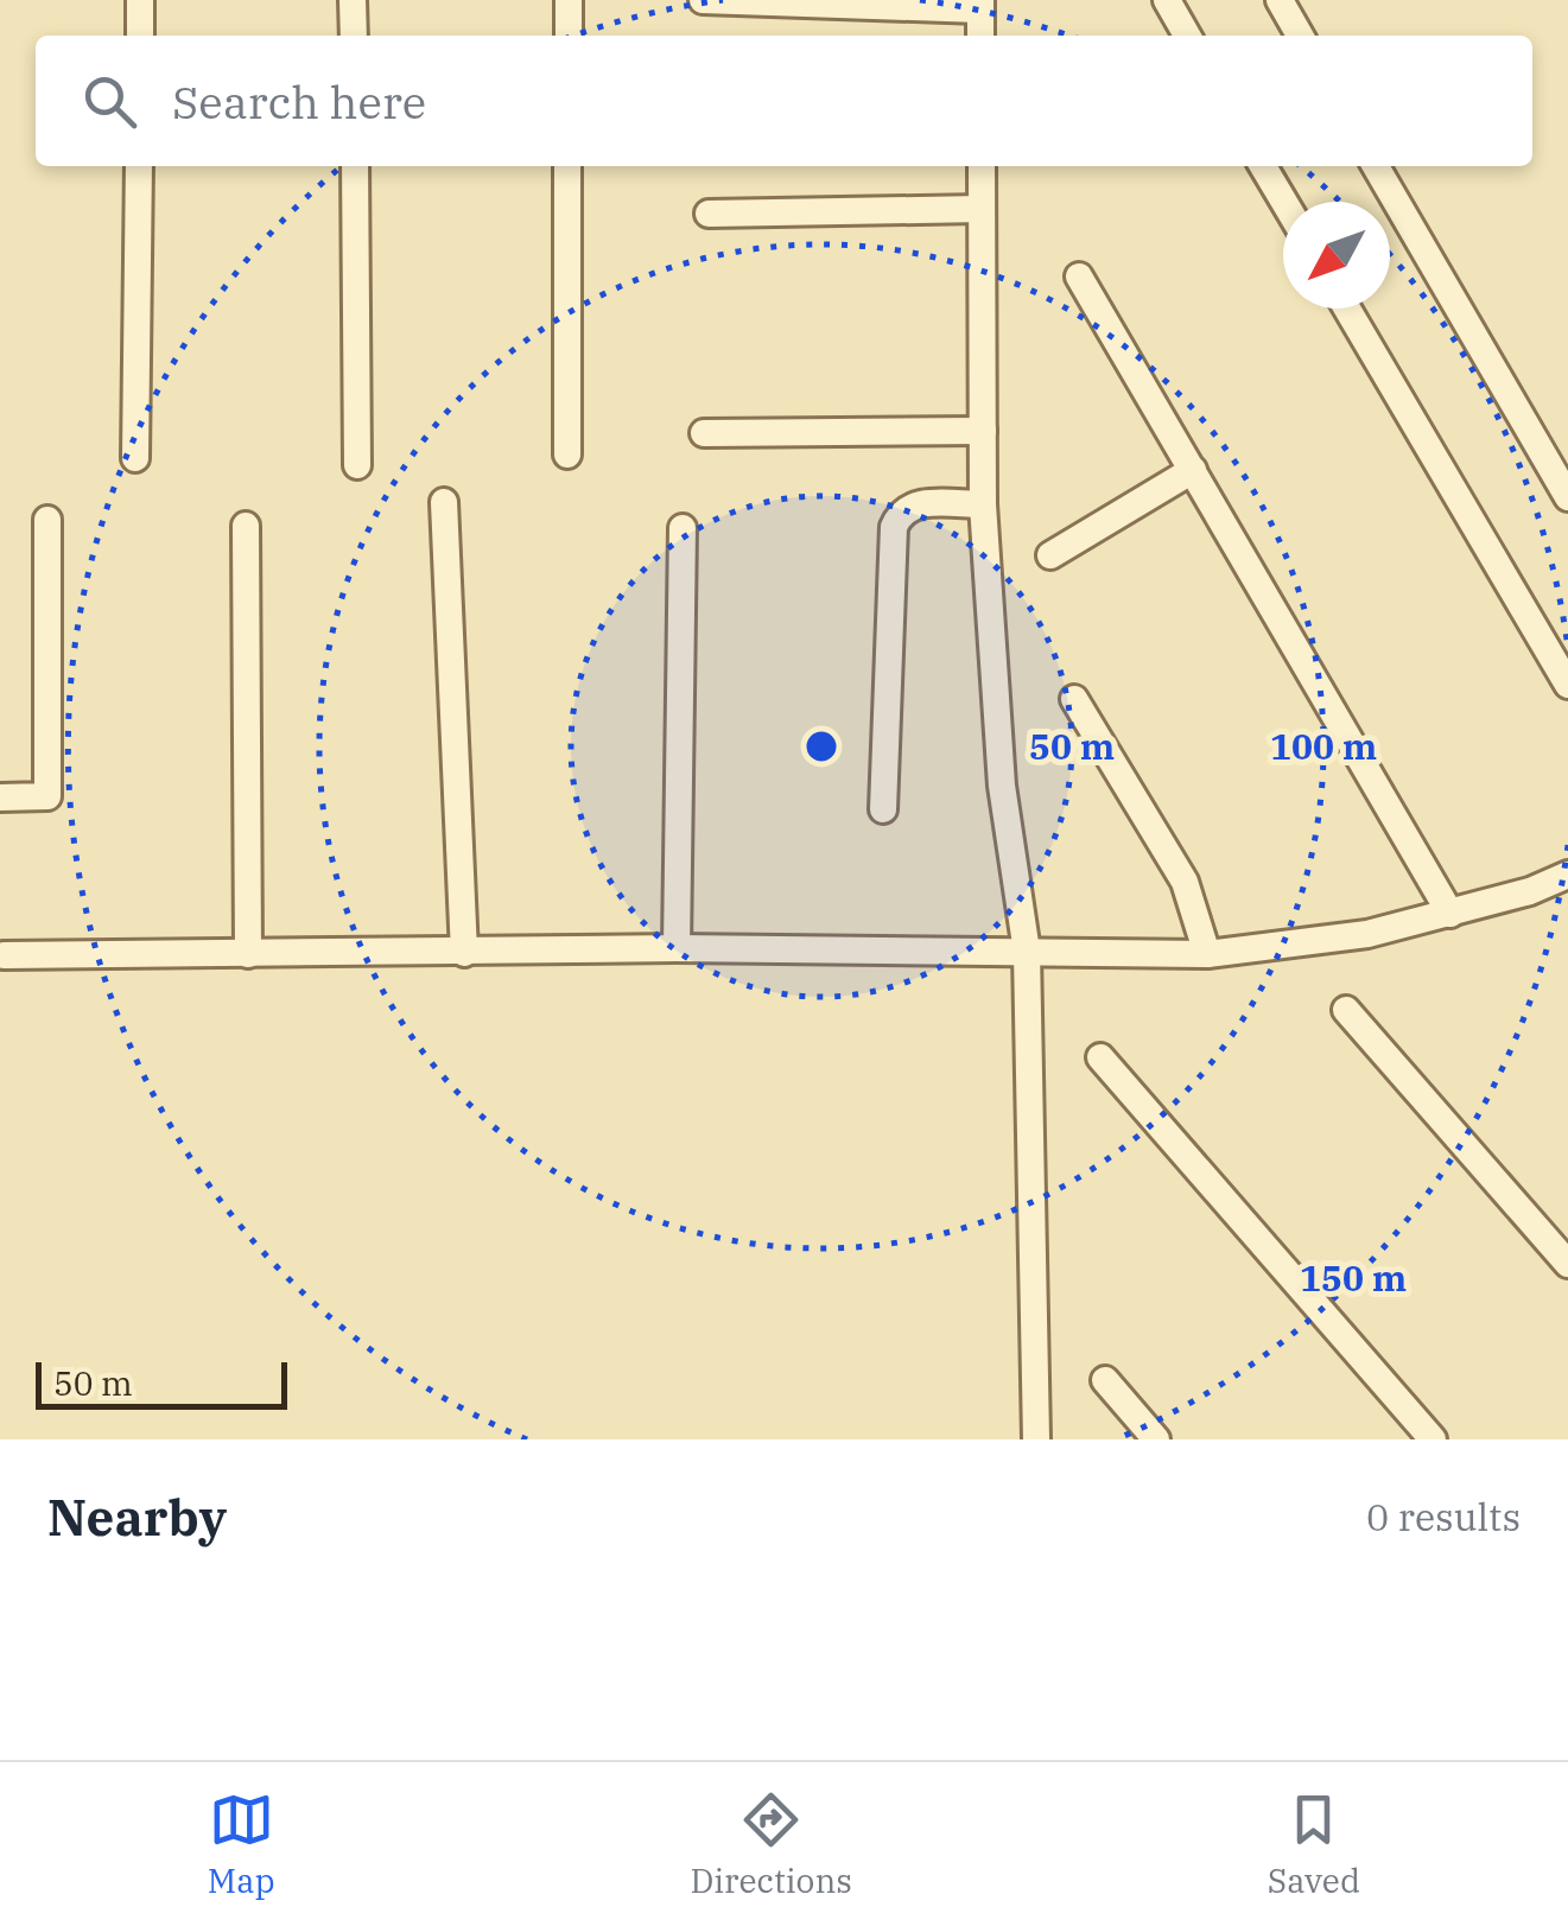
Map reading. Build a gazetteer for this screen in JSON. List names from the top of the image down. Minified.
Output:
{"scale_bar":"50 m","north":"bottom left","page":{"search":"Search here","scale":"50 m","heading":["Nearby","0 results"],"nav":["Map","Directions","Saved"]},"rings":["50 m","100 m","150 m"]}
